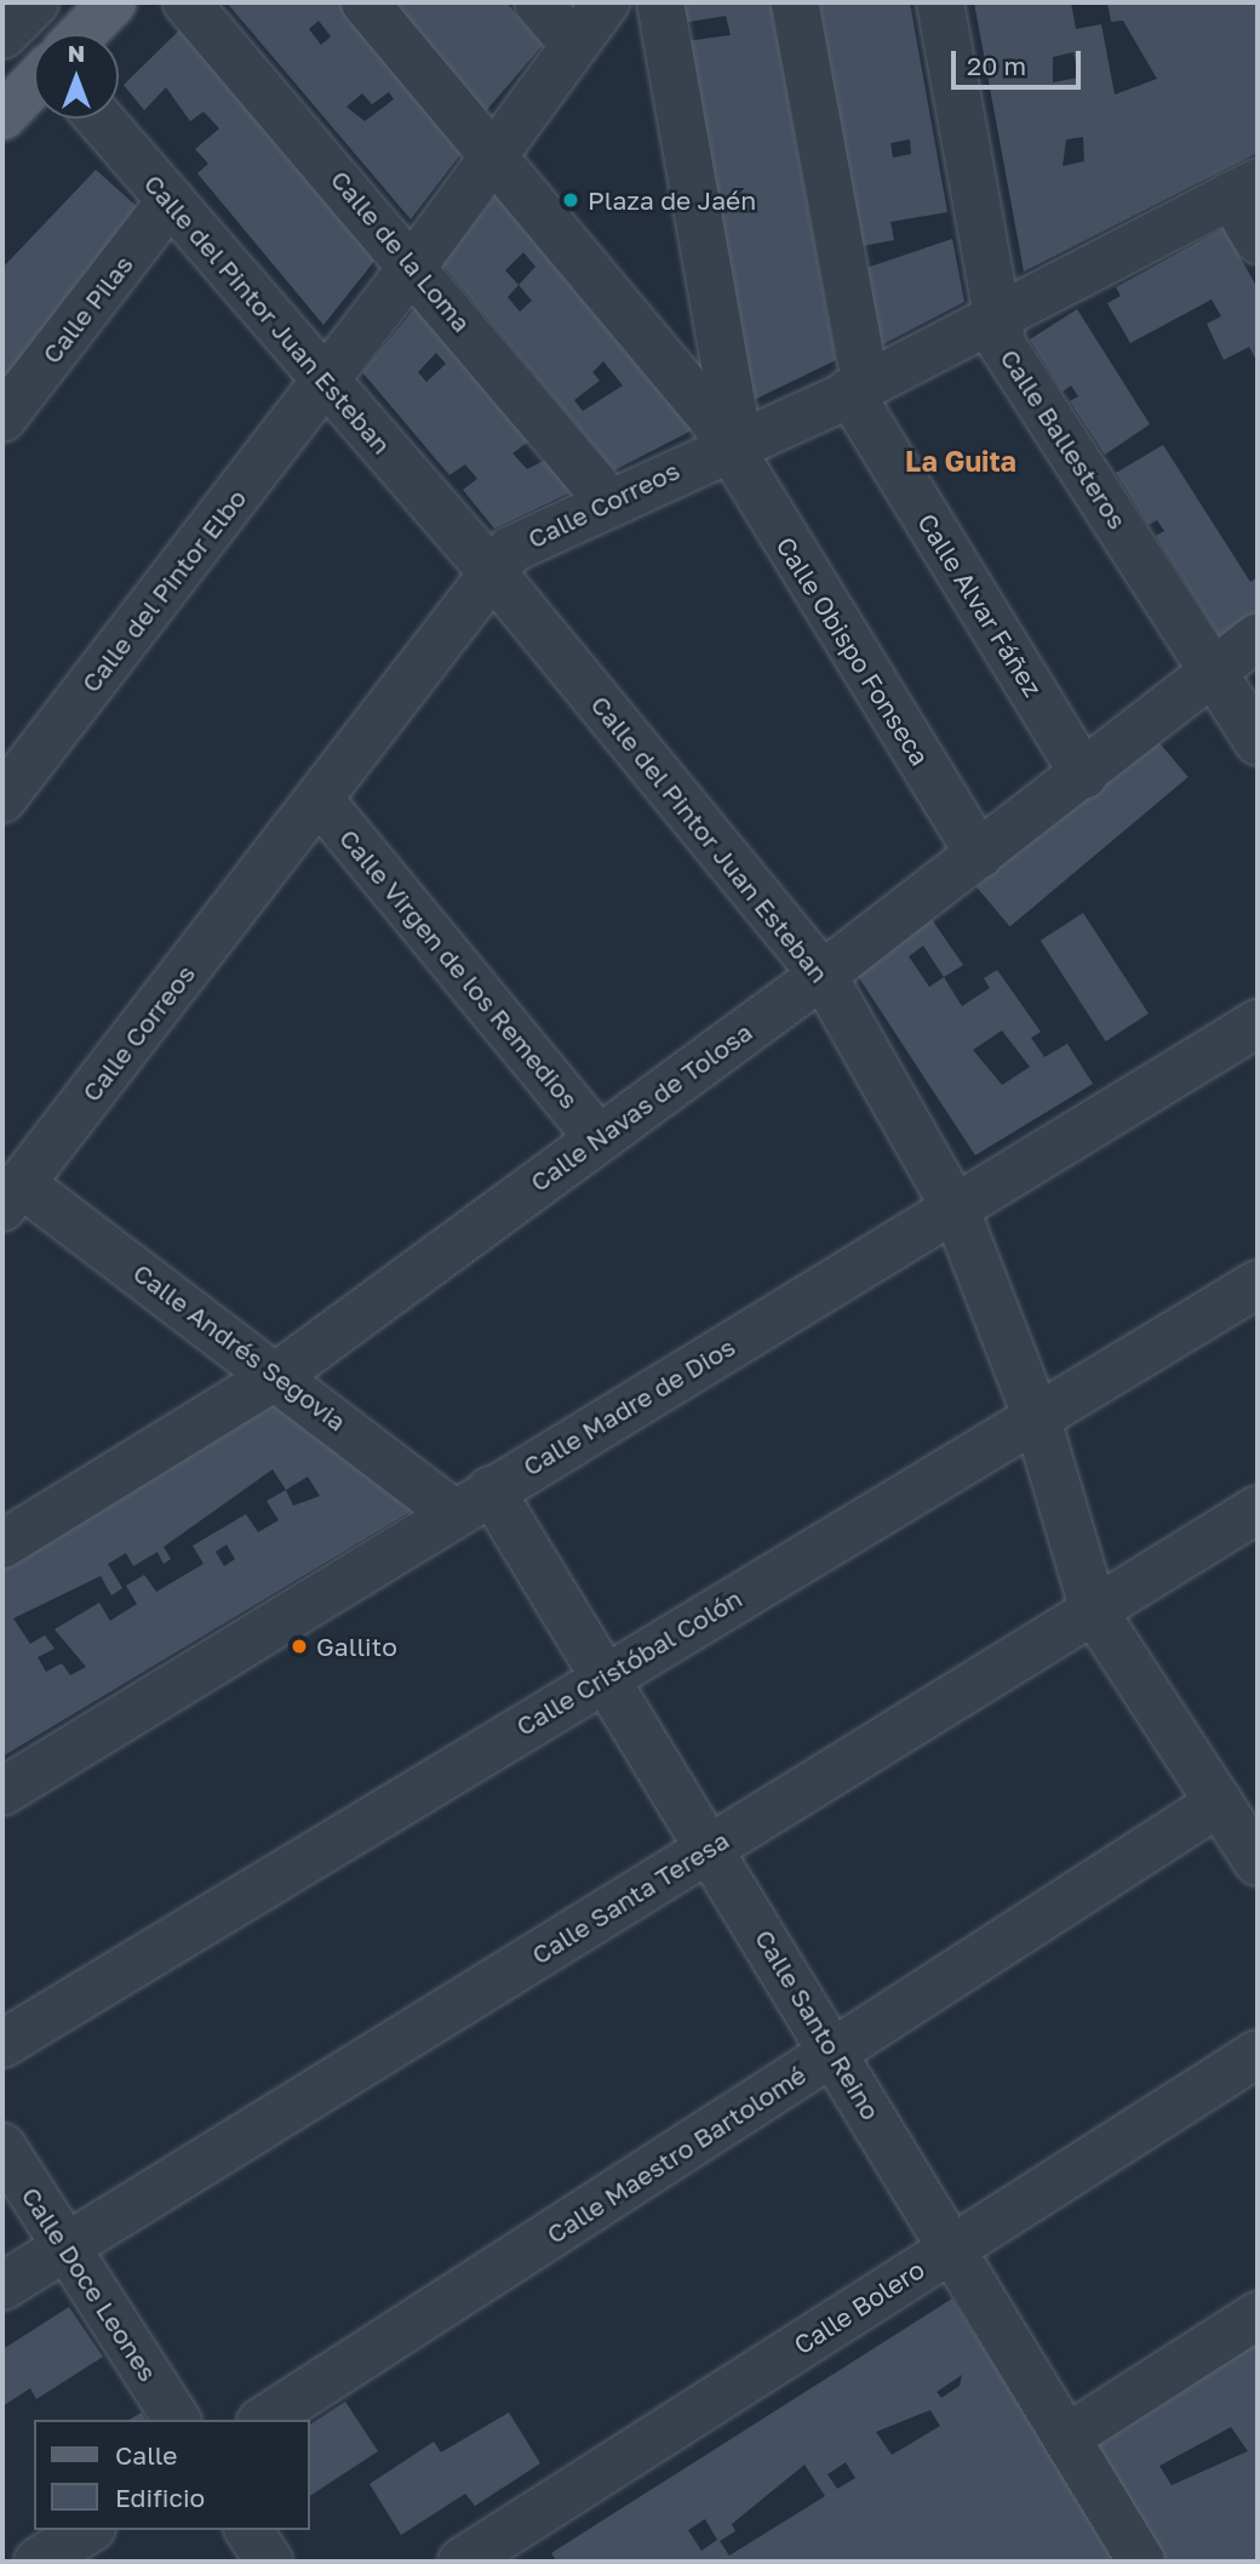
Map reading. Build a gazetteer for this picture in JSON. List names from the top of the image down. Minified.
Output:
{"streets":{"street":["Calle de la Loma","Calle Pilas","Calle del Pintor Juan Esteban","Calle Ballesteros","Calle Correos","Calle del Pintor Elbo","Calle Alvar Fáñez","Calle Obispo Fonseca","Calle Virgen de los Remedios","Calle Navas de Tolosa","Calle Andrés Segovia","Calle Madre de Dios","Calle Cristóbal Colón","Calle Santa Teresa","Calle Santo Reino","Calle Maestro Bartolomé","Calle Doce Leones","Calle Bolero"]},"crossings":[["Calle de la Loma","Calle Correos"],["Calle de la Loma","Calle del Pintor Elbo"],["Calle Pilas","Calle del Pintor Juan Esteban"],["Calle del Pintor Juan Esteban","Calle Correos"],["Calle del Pintor Juan Esteban","Calle del Pintor Elbo"],["Calle del Pintor Juan Esteban","Calle Navas de Tolosa"],["Calle del Pintor Juan Esteban","Calle Madre de Dios"],["Calle del Pintor Juan Esteban","Calle Cristóbal Colón"],["Calle del Pintor Juan Esteban","Calle Santa Teresa"],["Calle del Pintor Juan Esteban","Calle Maestro Bartolomé"],["Calle Ballesteros","Calle Correos"],["Calle Ballesteros","Calle Navas de Tolosa"],["Calle Correos","Calle Alvar Fáñez"],["Calle Correos","Calle Obispo Fonseca"],["Calle Correos","Calle Virgen de los Remedios"],["Calle Correos","Calle Andrés Segovia"],["Calle Alvar Fáñez","Calle Navas de Tolosa"],["Calle Obispo Fonseca","Calle Navas de Tolosa"],["Calle Virgen de los Remedios","Calle Navas de Tolosa"],["Calle Navas de Tolosa","Calle Andrés Segovia"],["Calle Andrés Segovia","Calle Madre de Dios"],["Calle Andrés Segovia","Calle Santo Reino"],["Calle Madre de Dios","Calle Santo Reino"],["Calle Cristóbal Colón","Calle Santo Reino"],["Calle Santa Teresa","Calle Santo Reino"],["Calle Santa Teresa","Calle Doce Leones"],["Calle Santo Reino","Calle Maestro Bartolomé"],["Calle Santo Reino","Calle Bolero"]],"districts":["La Guita"],"places":["Plaza de Jaén","Gallito"],"legend":["Calle","Edificio"],"scale_bar":"20 m","north":"top"}
